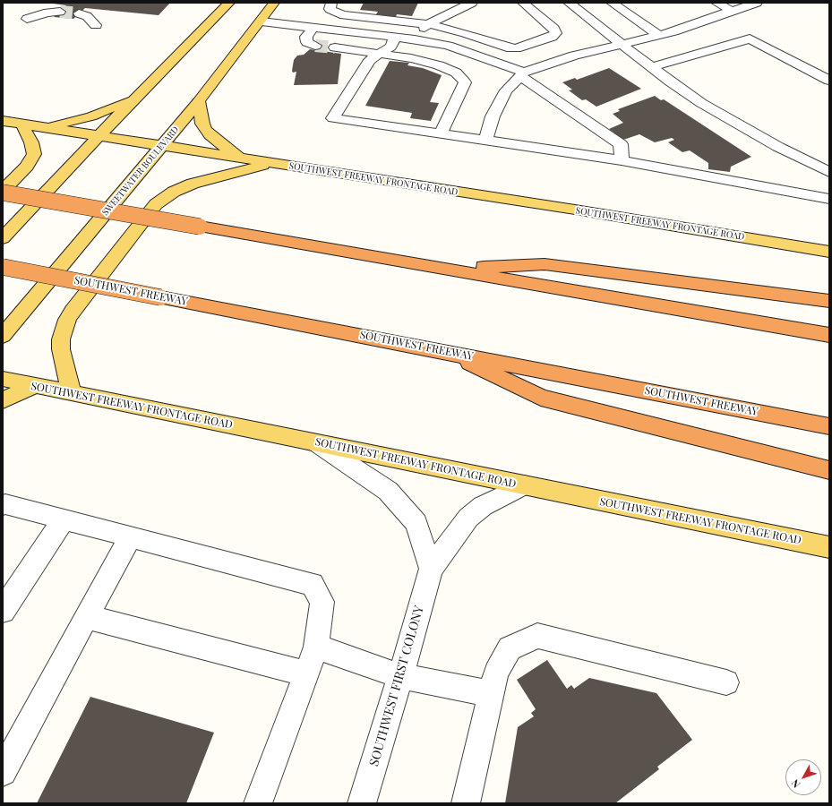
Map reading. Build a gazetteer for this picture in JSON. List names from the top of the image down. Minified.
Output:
{"streets":{"highway":["SOUTHWEST FREEWAY"],"main road":["SWEETWATER BOULEVARD","SOUTHWEST FREEWAY FRONTAGE ROAD"],"street":["SOUTHWEST FIRST COLONY"]},"crossings":[["SWEETWATER BOULEVARD","SOUTHWEST FREEWAY FRONTAGE ROAD"],["SOUTHWEST FREEWAY FRONTAGE ROAD","SOUTHWEST FIRST COLONY"]],"north":"bottom left"}
